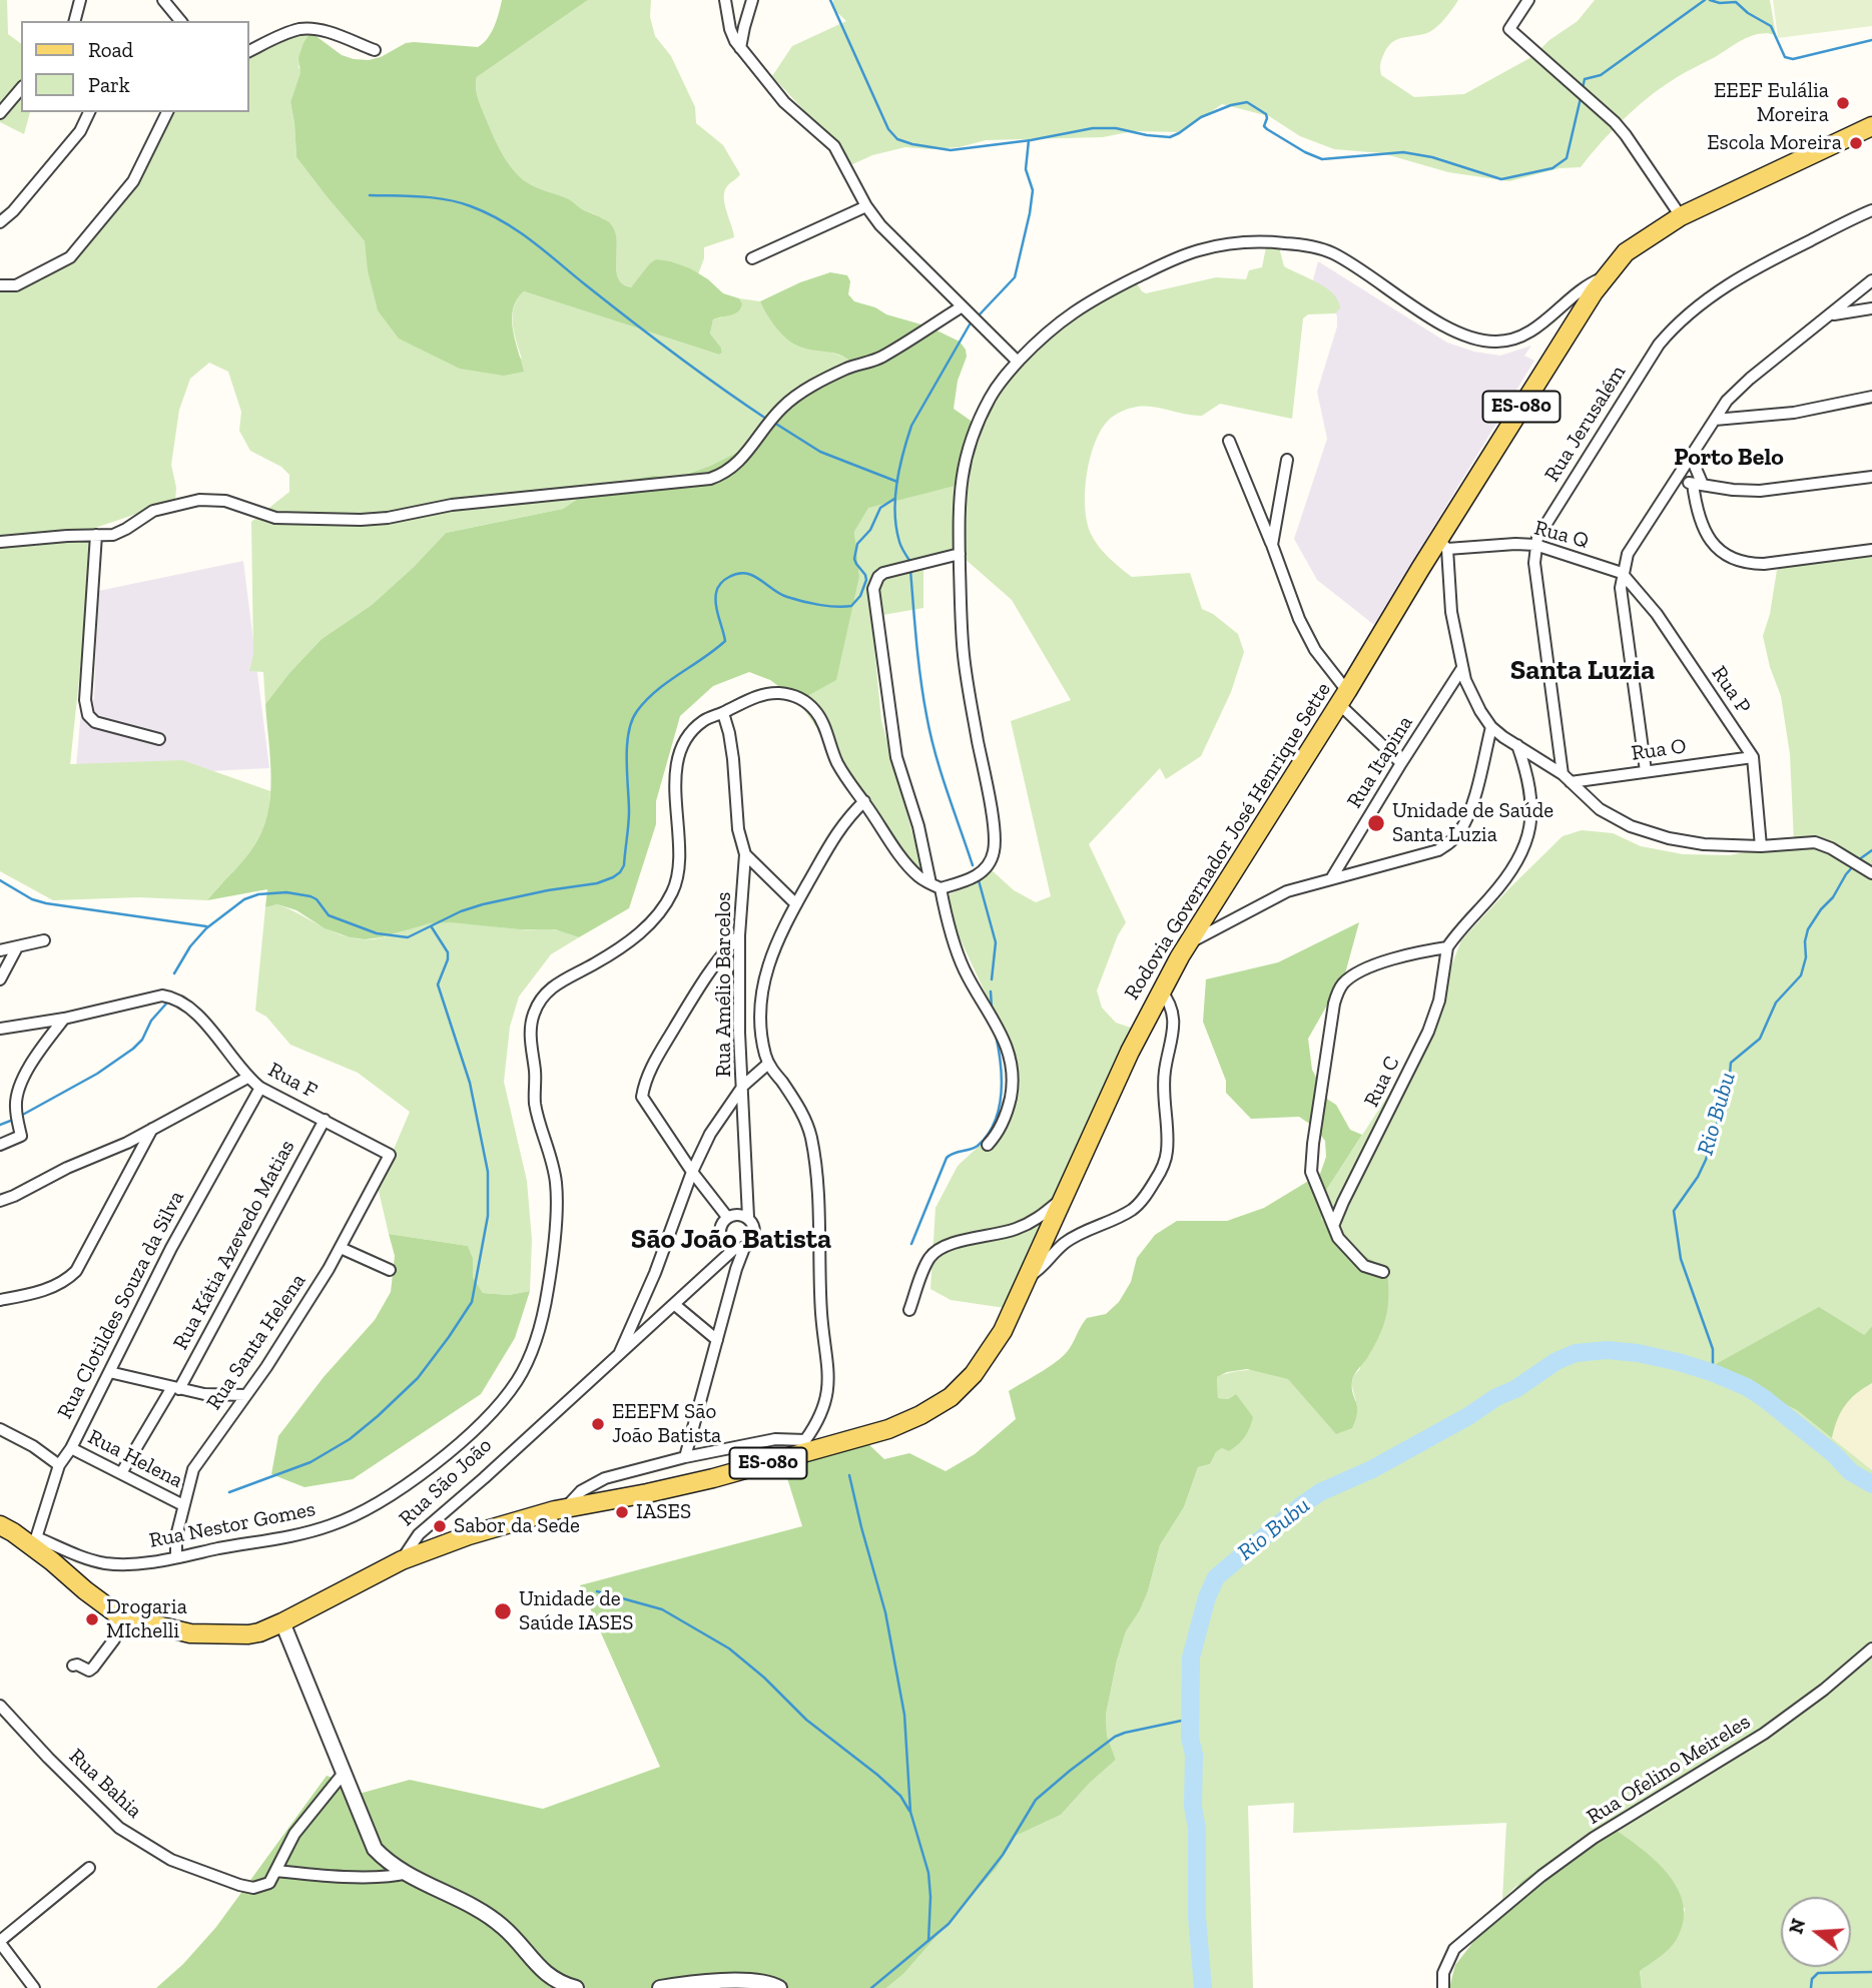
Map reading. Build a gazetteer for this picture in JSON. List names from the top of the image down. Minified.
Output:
{"streets":{"main road":["ES-080","Rodovia Governador José Henrique Sette","Rua São João"],"street":["Rua Jerusalém","Rua Q","Rua P","Rua O","Rua Itapina","Rua Amélio Barcelos","Rua F","Rua C","Rua Kátia Azevedo Matias","Rua Clotildes Souza da Silva","Rua Santa Helena","Rua Helena","Rua Nestor Gomes","Rua Ofelino Meireles","Rua Bahia"]},"crossings":[["ES-080","Rua Clotildes Souza da Silva"],["ES-080","Rua São João"],["ES-080","Rua Nestor Gomes"],["Rua Jerusalém","Rua Q"],["Rua Jerusalém","Rua O"],["Rua Q","Rua P"],["Rua Q","Rodovia Governador José Henrique Sette"],["Rua P","Rua O"],["Rodovia Governador José Henrique Sette","Rua São João"],["Rua Amélio Barcelos","Rua São João"],["Rua Amélio Barcelos","Rua Nestor Gomes"],["Rua F","Rua Kátia Azevedo Matias"],["Rua F","Rua Clotildes Souza da Silva"],["Rua F","Rua Santa Helena"],["Rua Kátia Azevedo Matias","Rua Helena"],["Rua Clotildes Souza da Silva","Rua Helena"],["Rua Clotildes Souza da Silva","Rua São João"],["Rua Clotildes Souza da Silva","Rua Nestor Gomes"],["Rua Santa Helena","Rua Helena"],["Rua Santa Helena","Rua Nestor Gomes"],["Rua São João","Rua Nestor Gomes"]],"districts":["Porto Belo","Santa Luzia","São João Batista"],"water":["Rio Bubu"],"places":["EEEF Eulália Moreira","Escola Moreira","Unidade de Saúde Santa Luzia","EEEFM São João Batista","IASES","Sabor da Sede","Unidade de Saúde IASES","Drogaria MIchelli"],"legend":["Road","Park"],"north":"left"}
